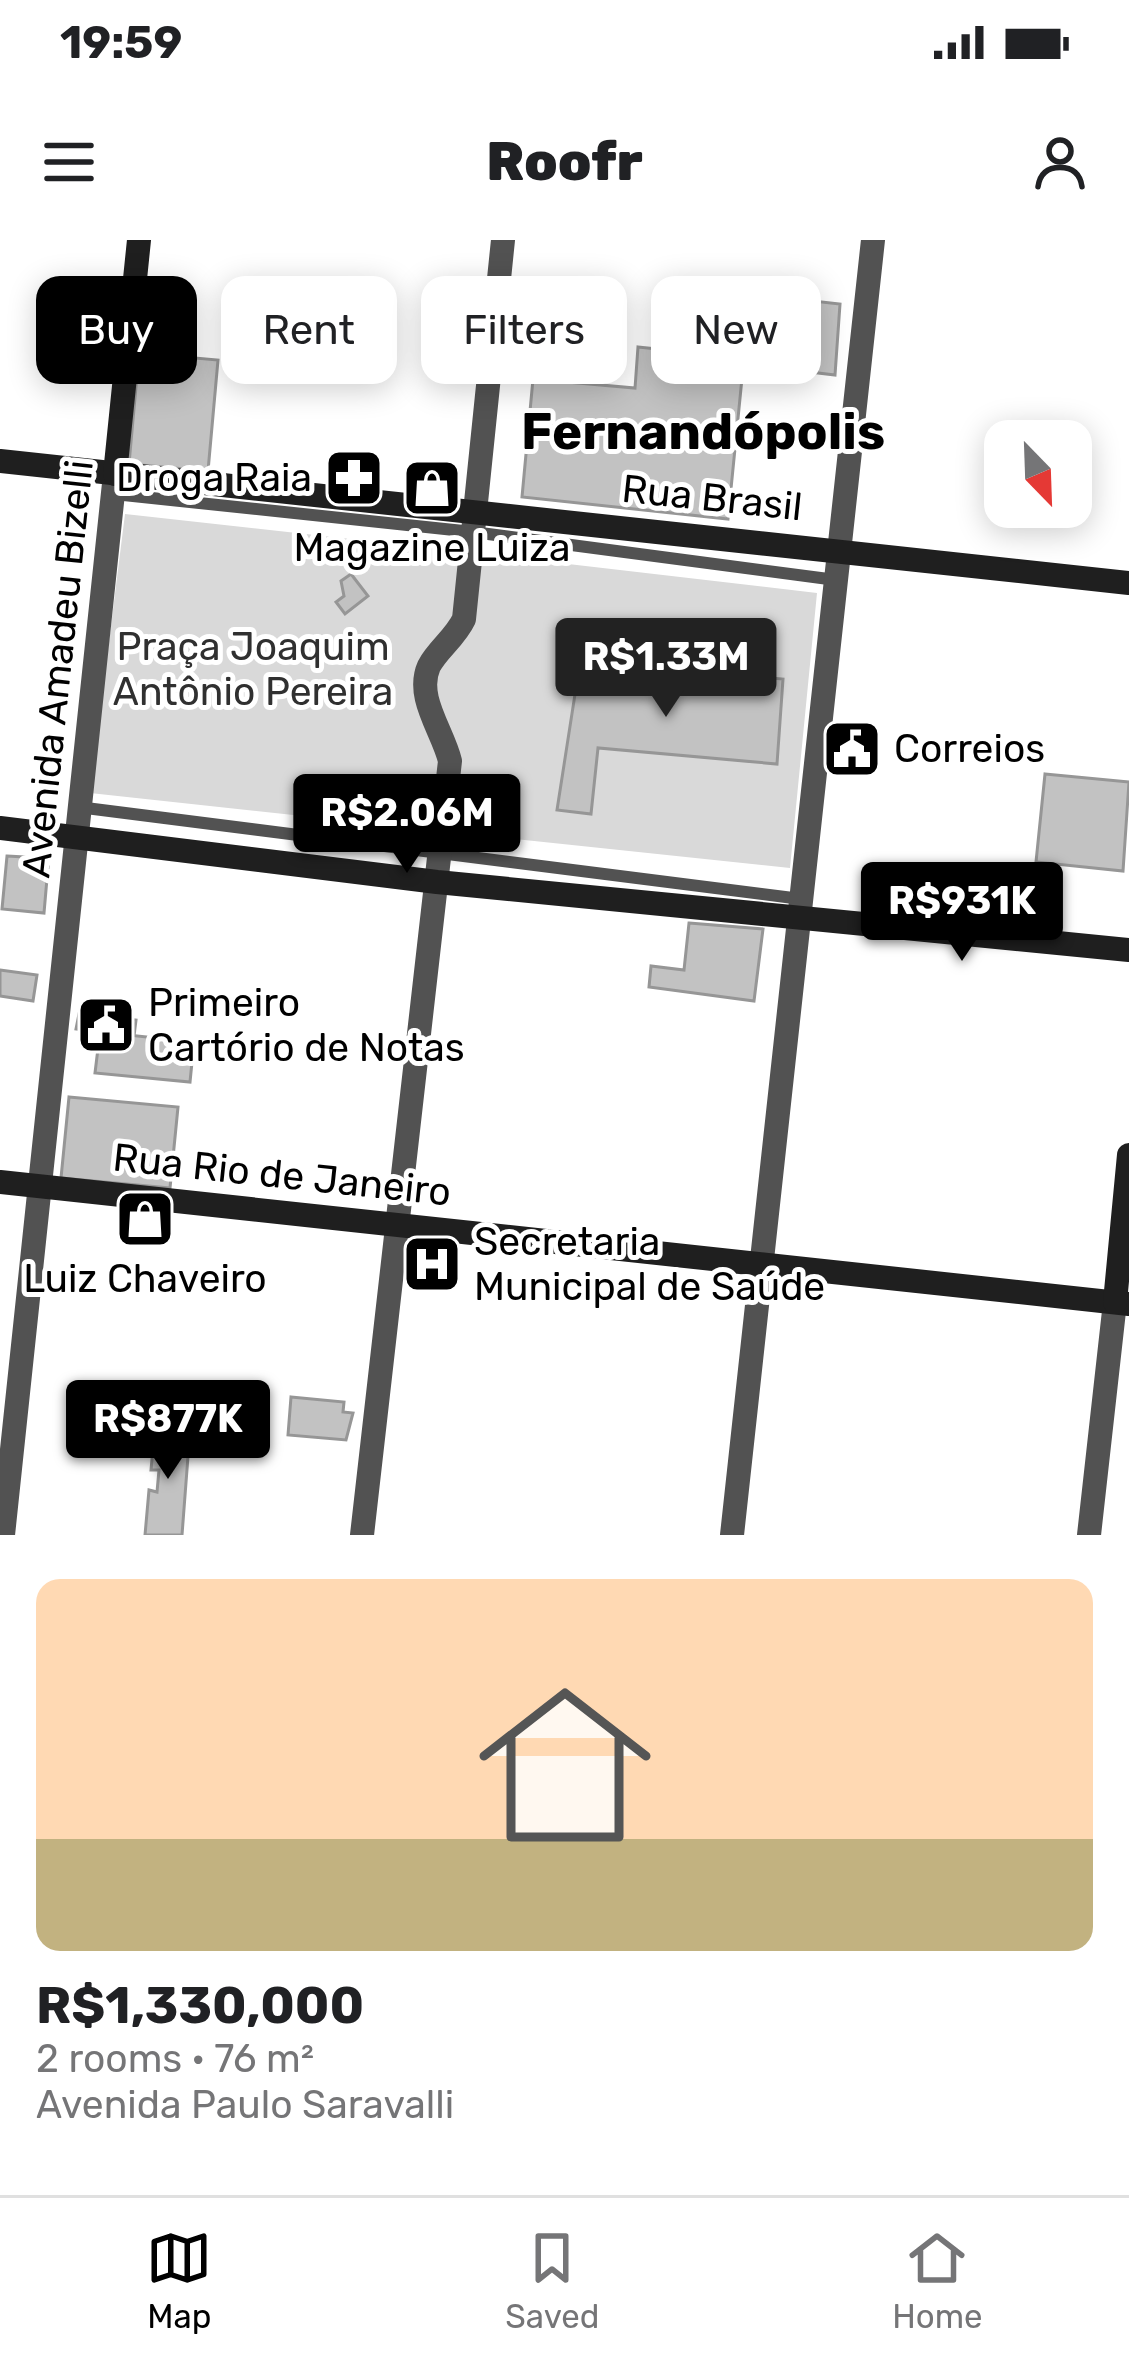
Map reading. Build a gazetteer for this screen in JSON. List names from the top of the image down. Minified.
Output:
{"streets":{"main road":["Rua Brasil","Avenida Amadeu Bizelli","Rua Rio de Janeiro"]},"crossings":[["Rua Brasil","Avenida Amadeu Bizelli"],["Avenida Amadeu Bizelli","Rua Rio de Janeiro"]],"districts":["Fernandópolis"],"parks":["Praça Joaquim Antônio Pereira"],"places":{"pharmacy":["Droga Raia"],"shop":["Magazine Luiza","Luiz Chaveiro"],"public building":["Correios","Primeiro Cartório de Notas"],"hospital":["Secretaria Municipal de Saúde"]},"north":"bottom right","page":{"status":"19:59","header":"Roofr","chip":["Buy","Rent","Filters","New"],"price":["R$1.33M","R$2.06M","R$931K","R$877K"],"list":[{"name":"R$1,330,000","note":"2 rooms · 76 m² · Avenida Paulo Saravalli"}],"tabs":["Map","Saved","Home"]}}
